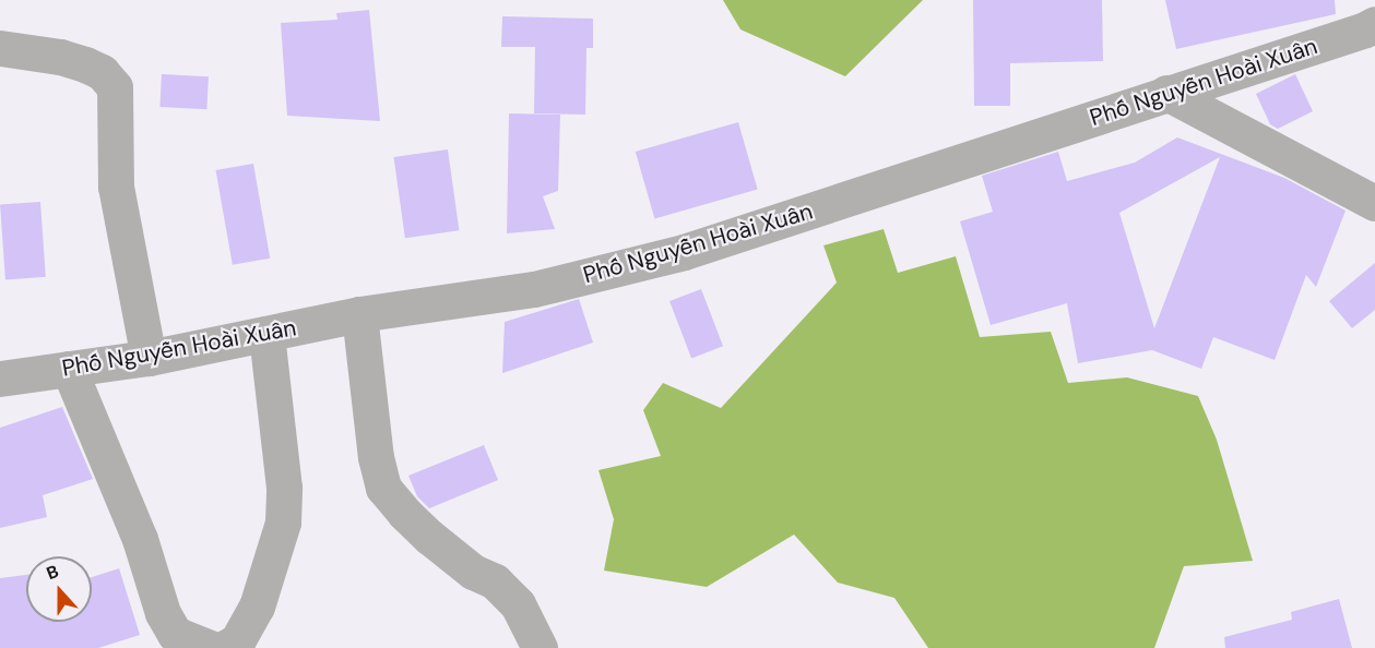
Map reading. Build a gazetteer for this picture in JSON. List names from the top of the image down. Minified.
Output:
{"streets":{"street":["Phố Nguyễn Hoài Xuân"]},"north":"top"}
